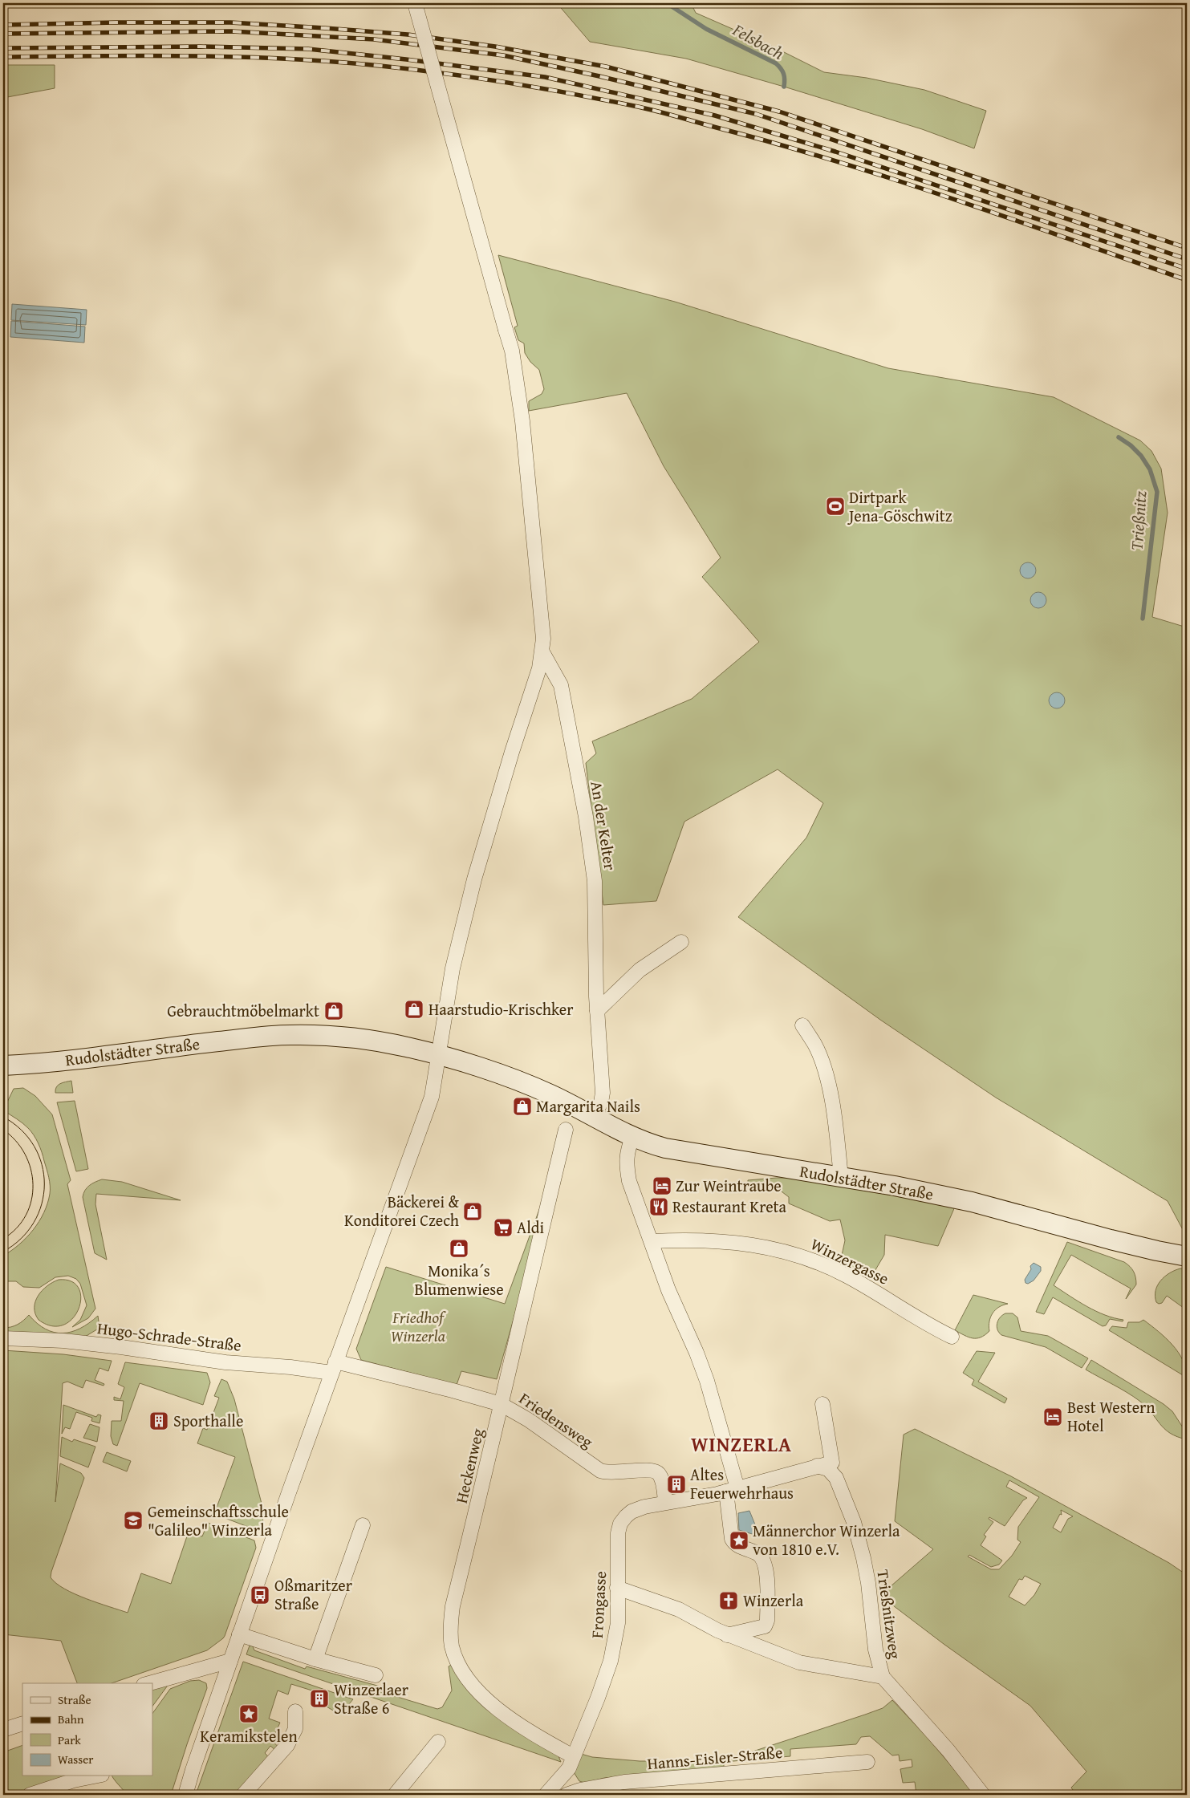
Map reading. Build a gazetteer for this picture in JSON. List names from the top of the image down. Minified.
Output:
{"streets":{"street":["An der Kelter","Rudolstädter Straße","Winzergasse","Hugo-Schrade-Straße","Friedensweg","Heckenweg","Frongasse","Trießnitzweg","Hanns-Eisler-Straße"]},"crossings":[["An der Kelter","Rudolstädter Straße"],["Hugo-Schrade-Straße","Friedensweg"],["Friedensweg","Heckenweg"],["Friedensweg","Frongasse"],["Heckenweg","Frongasse"]],"districts":["WINZERLA"],"water":["Felsbach","Trießnitz"],"parks":["Friedhof Winzerla"],"places":{"sports":["Dirtpark Jena-Göschwitz"],"shop":["Haarstudio-Krischker","Gebrauchtmöbelmarkt","Margarita Nails","Bäckerei & Konditorei Czech","Monika´s Blumenwiese"],"hotel":["Zur Weintraube","Best Western Hotel"],"restaurant":["Restaurant Kreta"],"supermarket":["Aldi"],"building":["Sporthalle","Altes Feuerwehrhaus","Winzerlaer Straße 6"],"school or university":["Gemeinschaftsschule \"Galileo\" Winzerla"],"place":["Männerchor Winzerla von 1810 e.V.","Keramikstelen"],"bus stop":["Oßmaritzer Straße"],"church":["Winzerla"]},"legend":["Straße","Bahn","Park","Wasser"]}
